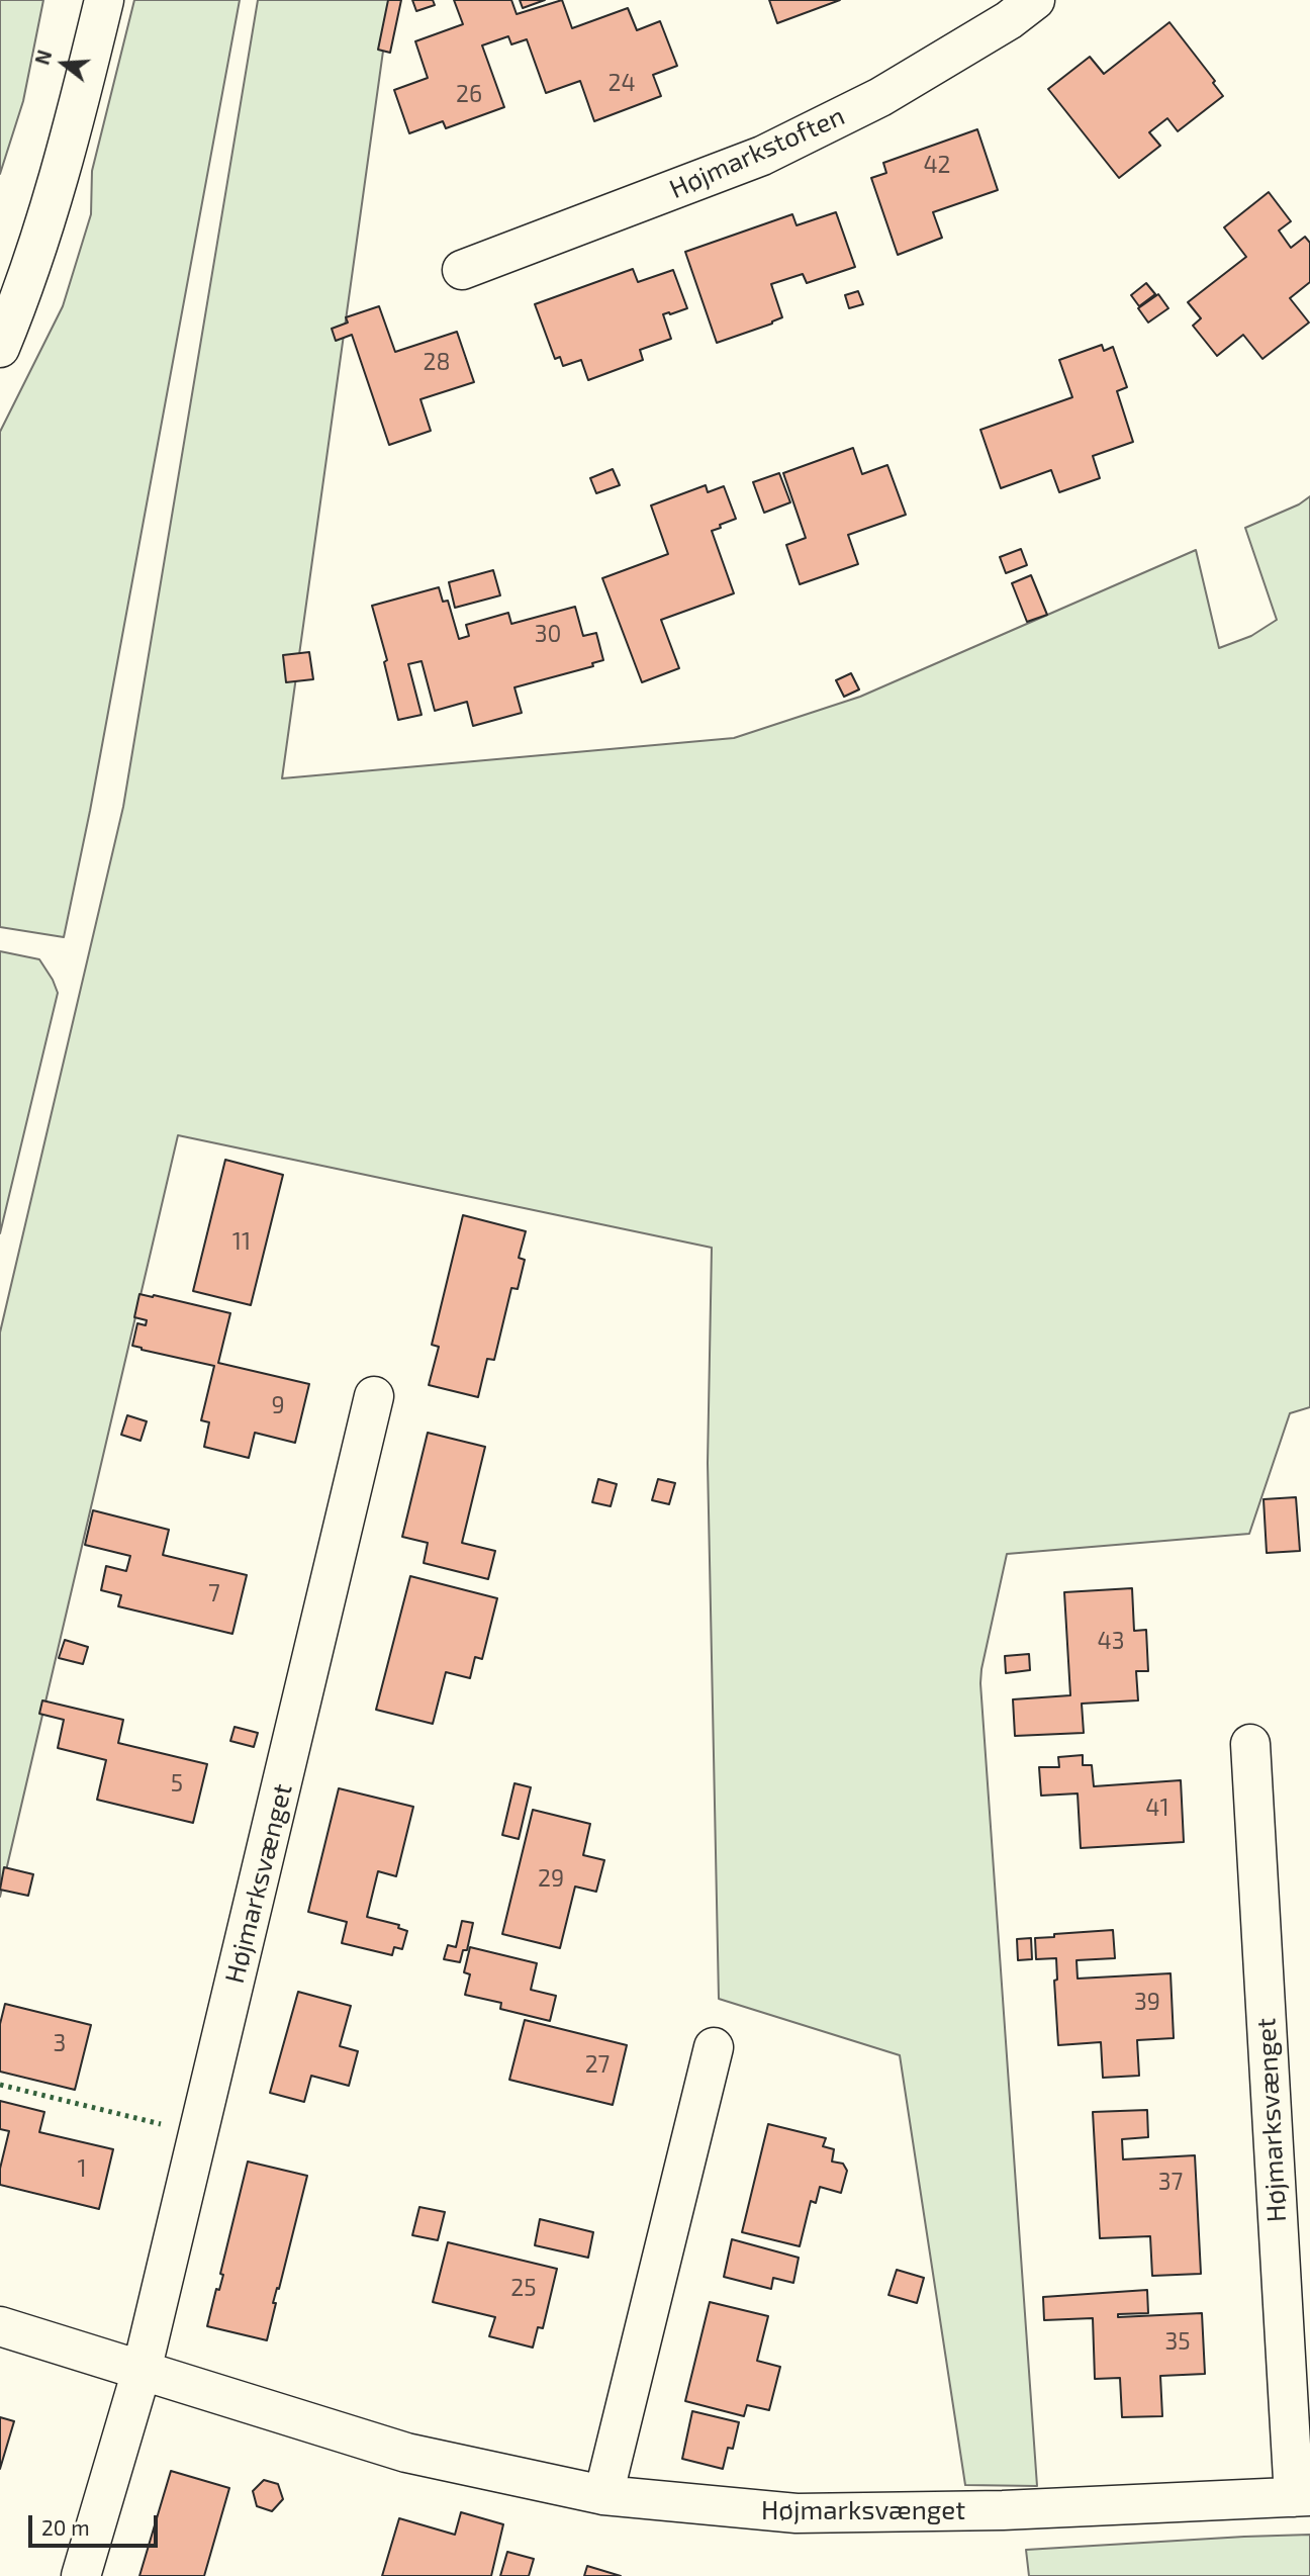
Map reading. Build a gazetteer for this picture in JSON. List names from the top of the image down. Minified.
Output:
{"streets":{"street":["Højmarkstoften","Højmarksvænget"]},"house_numbers":["24","26","42","28","30","11","9","7","43","5","41","29","39","3","27","1","37","25","35"],"scale_bar":"20 m","north":"left"}
